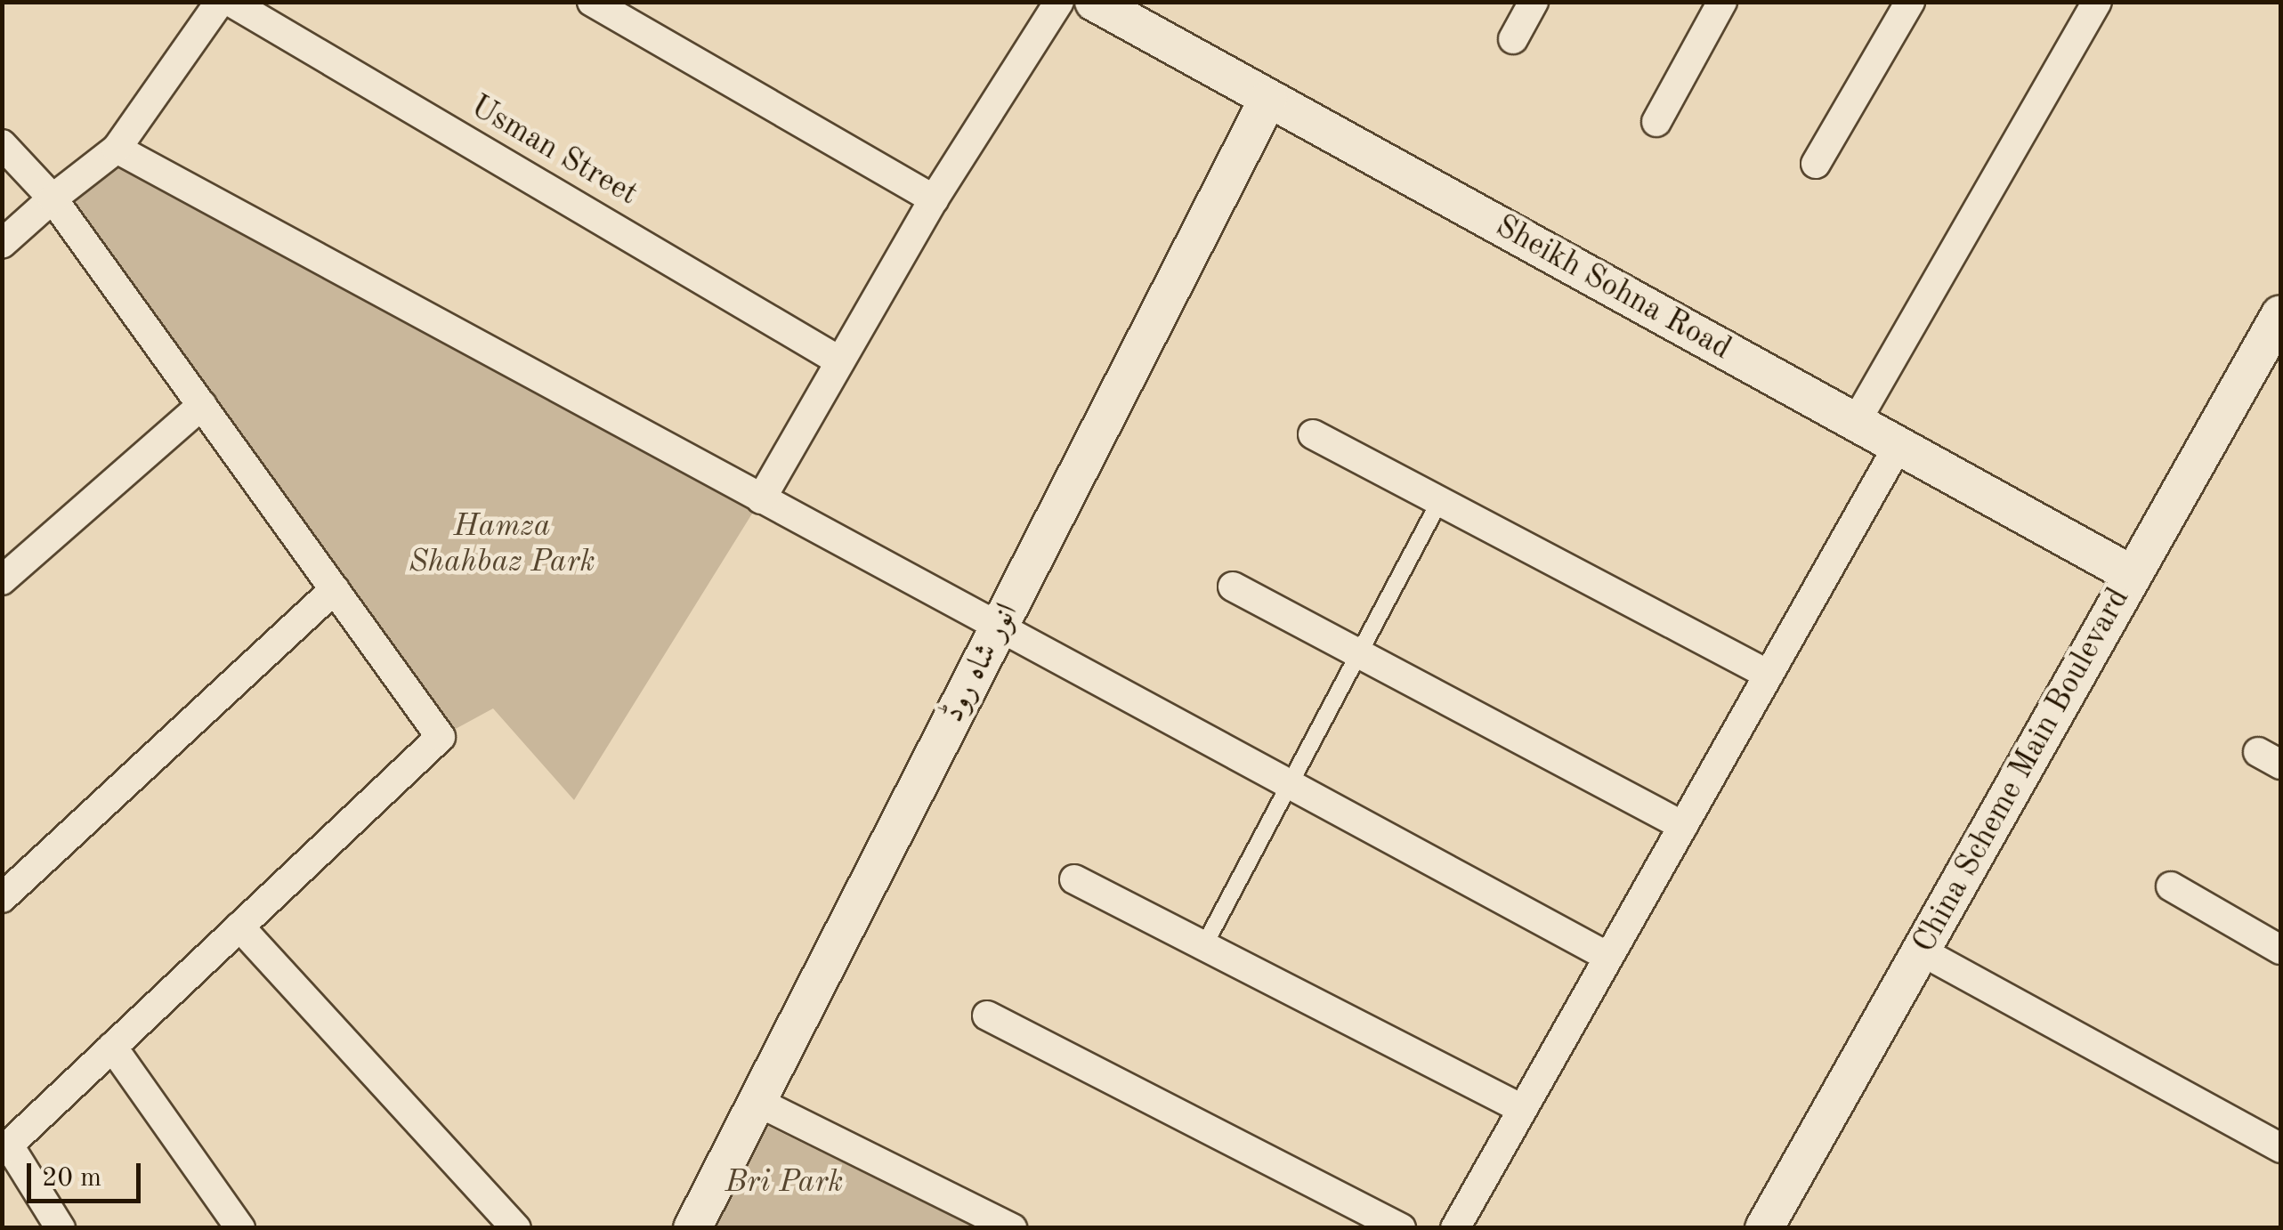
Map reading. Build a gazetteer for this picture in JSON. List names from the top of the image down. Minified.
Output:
{"streets":{"street":["Usman Street","Sheikh Sohna Road","انور شاہ روڈ","China Scheme Main Boulevard"]},"crossings":[["Sheikh Sohna Road","انور شاہ روڈ"],["Sheikh Sohna Road","China Scheme Main Boulevard"]],"parks":["Hamza Shahbaz Park","Bri Park"],"scale_bar":"20 m"}
